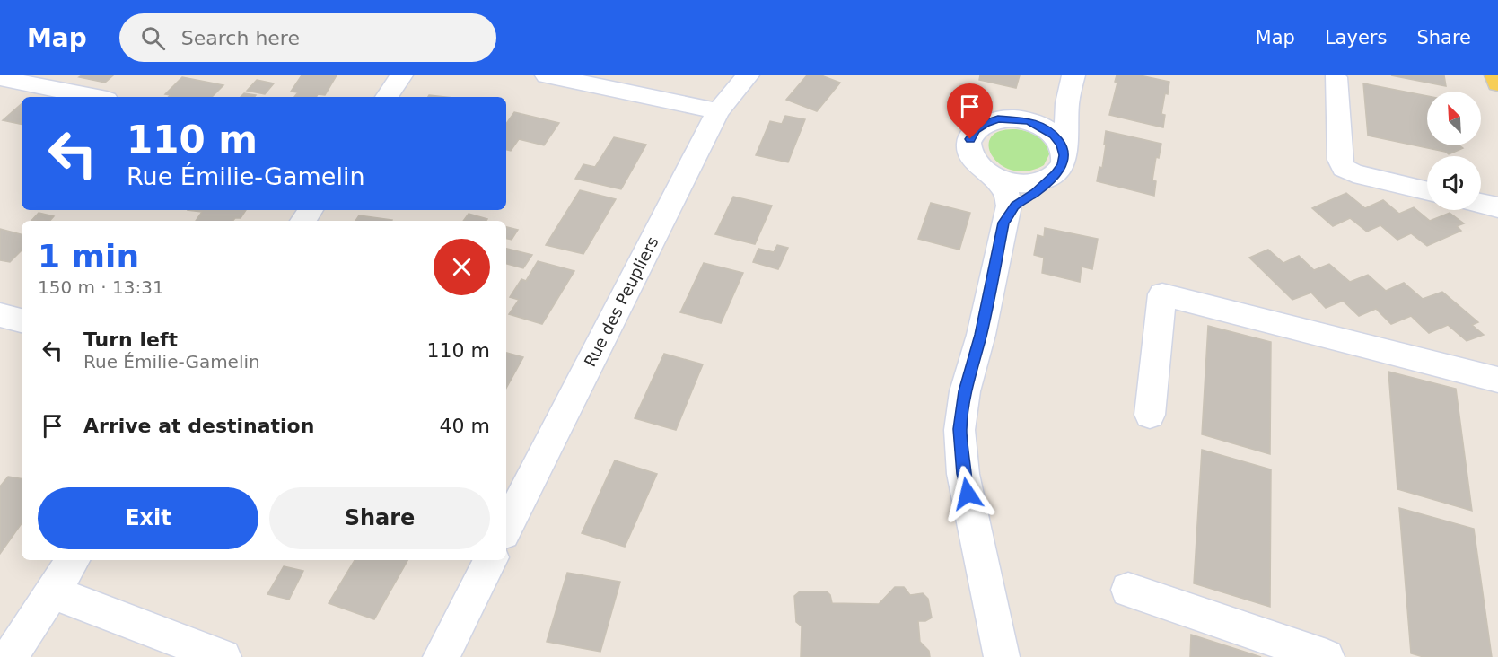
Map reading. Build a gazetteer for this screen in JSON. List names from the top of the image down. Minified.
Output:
{"streets":{"street":["Rue des Peupliers"]},"north":"top left","page":{"header":"Map","search":"Search here","nav":["Map","Layers","Share"],"turn":["110 m","Rue Émilie-Gamelin"],"heading":["1 min","150 m · 13:31"],"list":[{"name":"Turn left","note":"Rue Émilie-Gamelin","value":"110 m"},{"name":"Arrive at destination","value":"40 m"}],"buttons":["Exit","Share"]}}
